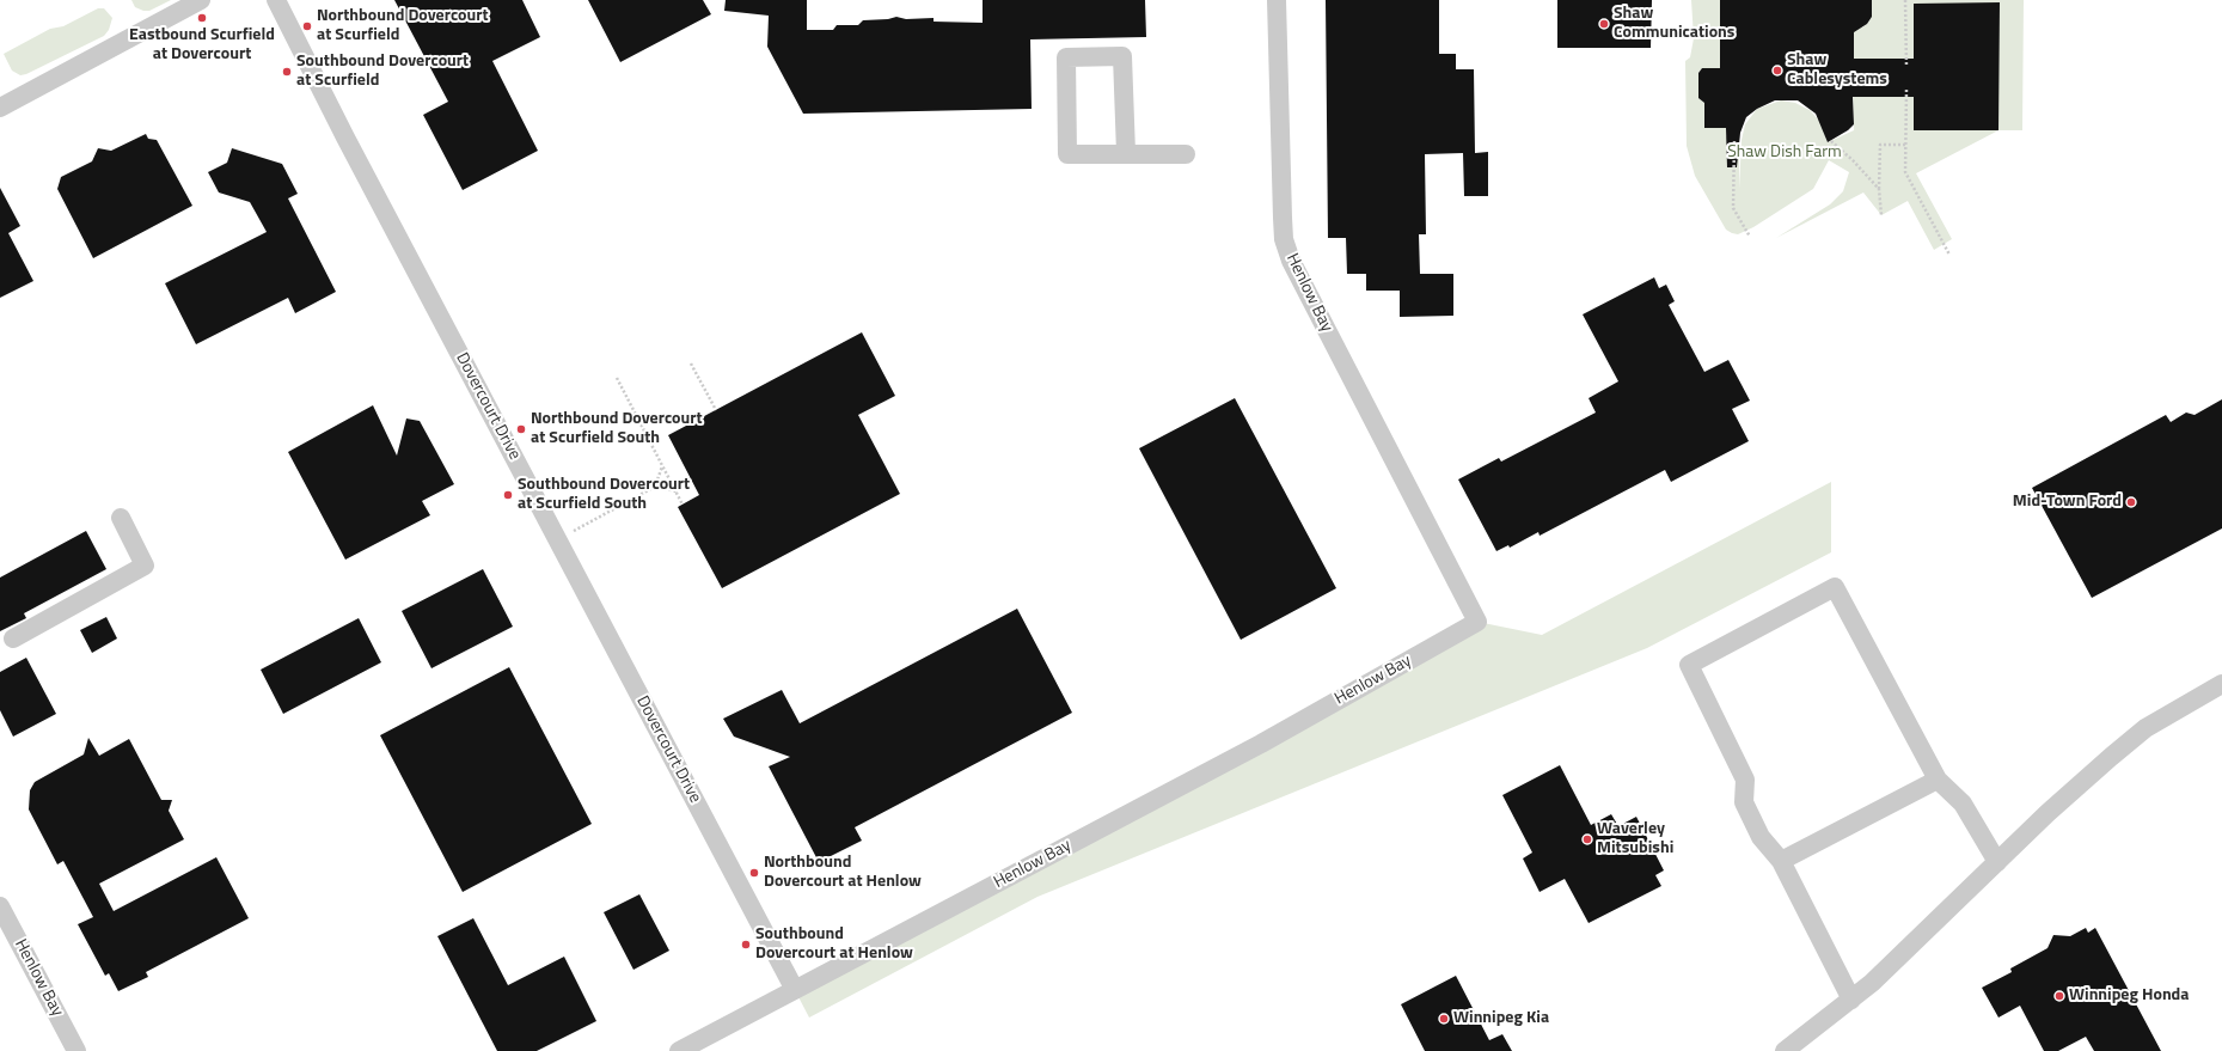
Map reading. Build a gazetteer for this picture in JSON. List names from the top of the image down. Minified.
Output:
{"streets":{"street":["Henlow Bay","Dovercourt Drive"]},"crossings":[["Henlow Bay","Dovercourt Drive"]],"parks":["Shaw Dish Farm"],"places":["Eastbound Scurfield at Dovercourt","Shaw Communications","Northbound Dovercourt at Scurfield","Shaw Cablesystems","Southbound Dovercourt at Scurfield","Northbound Dovercourt at Scurfield South","Southbound Dovercourt at Scurfield South","Mid-Town Ford","Waverley Mitsubishi","Northbound Dovercourt at Henlow","Southbound Dovercourt at Henlow","Winnipeg Honda","Winnipeg Kia"]}
